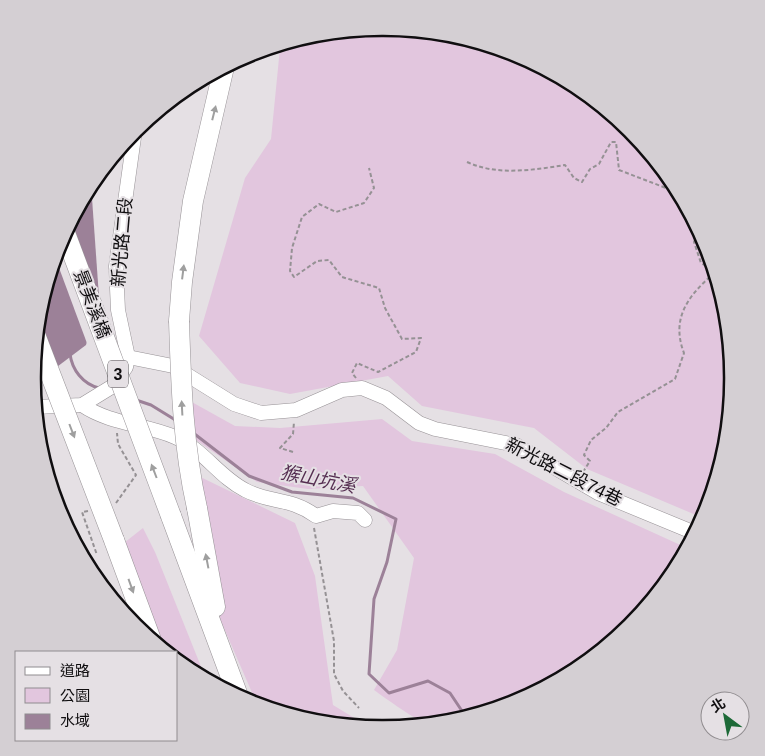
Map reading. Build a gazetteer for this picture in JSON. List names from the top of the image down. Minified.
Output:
{"streets":{"highway":["景美溪橋","3"],"street":["新光路二段","新光路二段74巷"]},"crossings":[["景美溪橋","3"]],"water":["猴山坑溪"],"legend":["道路","公園","水域"],"north":"top left"}
